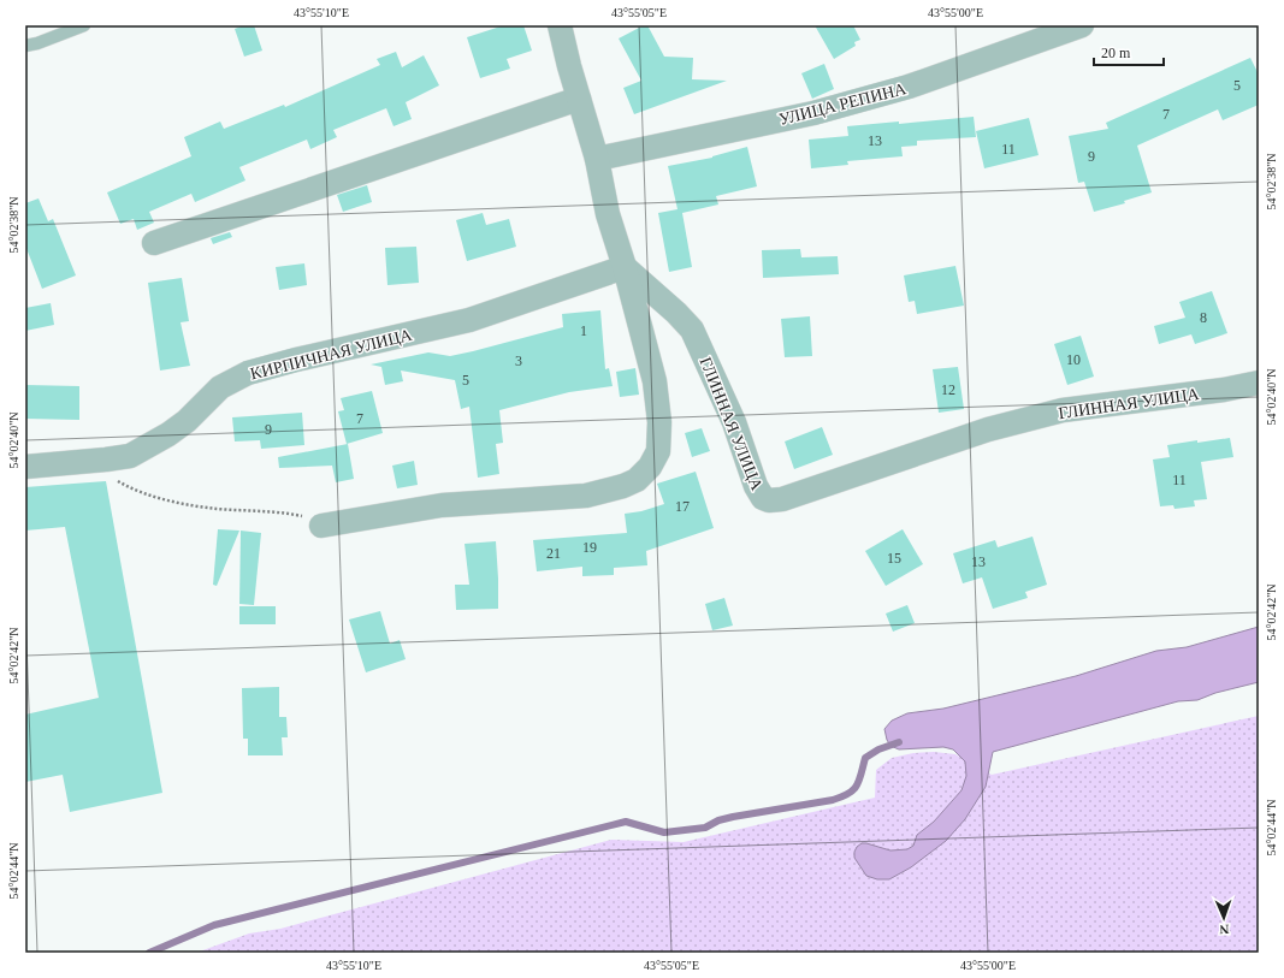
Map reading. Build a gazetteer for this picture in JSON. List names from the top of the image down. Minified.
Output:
{"streets":{"street":["УЛИЦА РЕПИНА","КИРПИЧНАЯ УЛИЦА","ГЛИННАЯ УЛИЦА"]},"crossings":[["КИРПИЧНАЯ УЛИЦА","ГЛИННАЯ УЛИЦА"]],"house_numbers":["5","7","13","11","9","8","1","10","3","5","12","7","9","11","17","19","21","15","13"],"scale_bar":"20 m","north":"bottom","coordinates":["43°55'10\"E","43°55'05\"E","43°55'00\"E","54°02'38\"N","54°02'40\"N","54°02'42\"N","54°02'44\"N"]}
